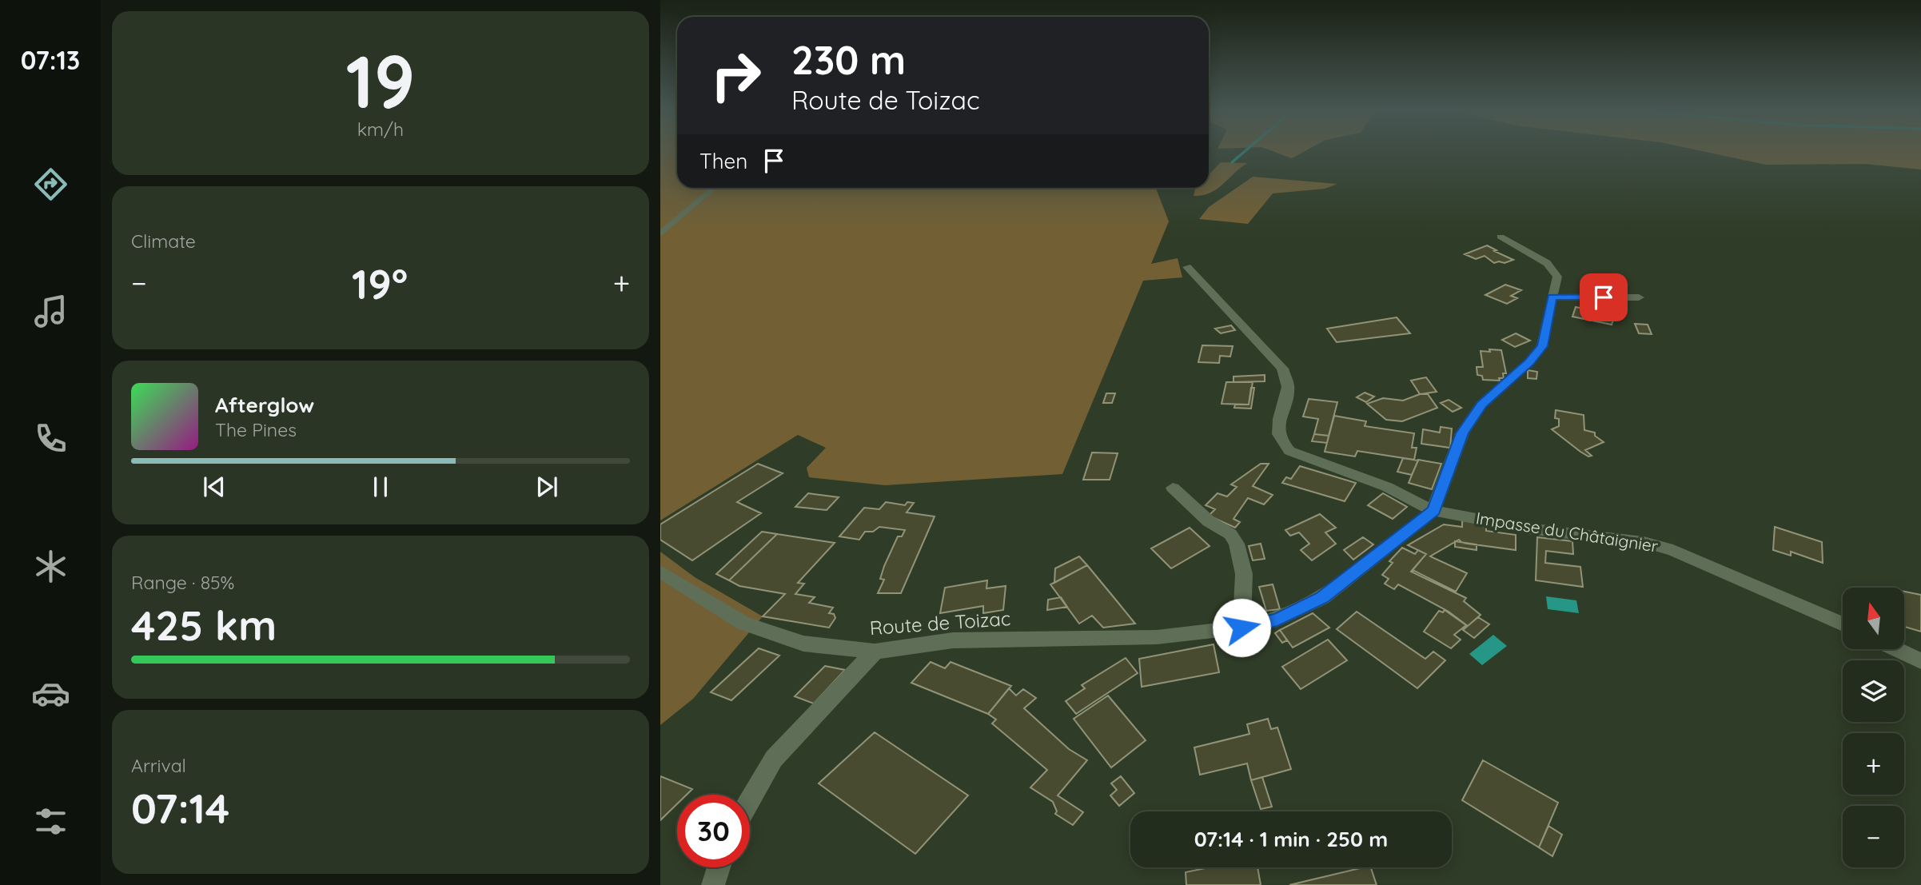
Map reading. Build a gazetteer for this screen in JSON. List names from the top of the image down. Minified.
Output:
{"streets":{"street":["Impasse du Châtaignier","Route de Toizac"]},"crossings":[["Impasse du Châtaignier","Route de Toizac"]],"north":"top","page":{"tabs":"07:13","tile":[["19","km/h"],"Climate",["Range · 85%","425 km"],["Arrival","07:14"]],"turn":["230 m","Route de Toizac"],"then":"Then","heat":["−","19°","+"],"song":["Afterglow","The Pines"],"map_buttons":["+","−"],"limit":"30","trip":"07:14 · 1 min · 250 m"}}
